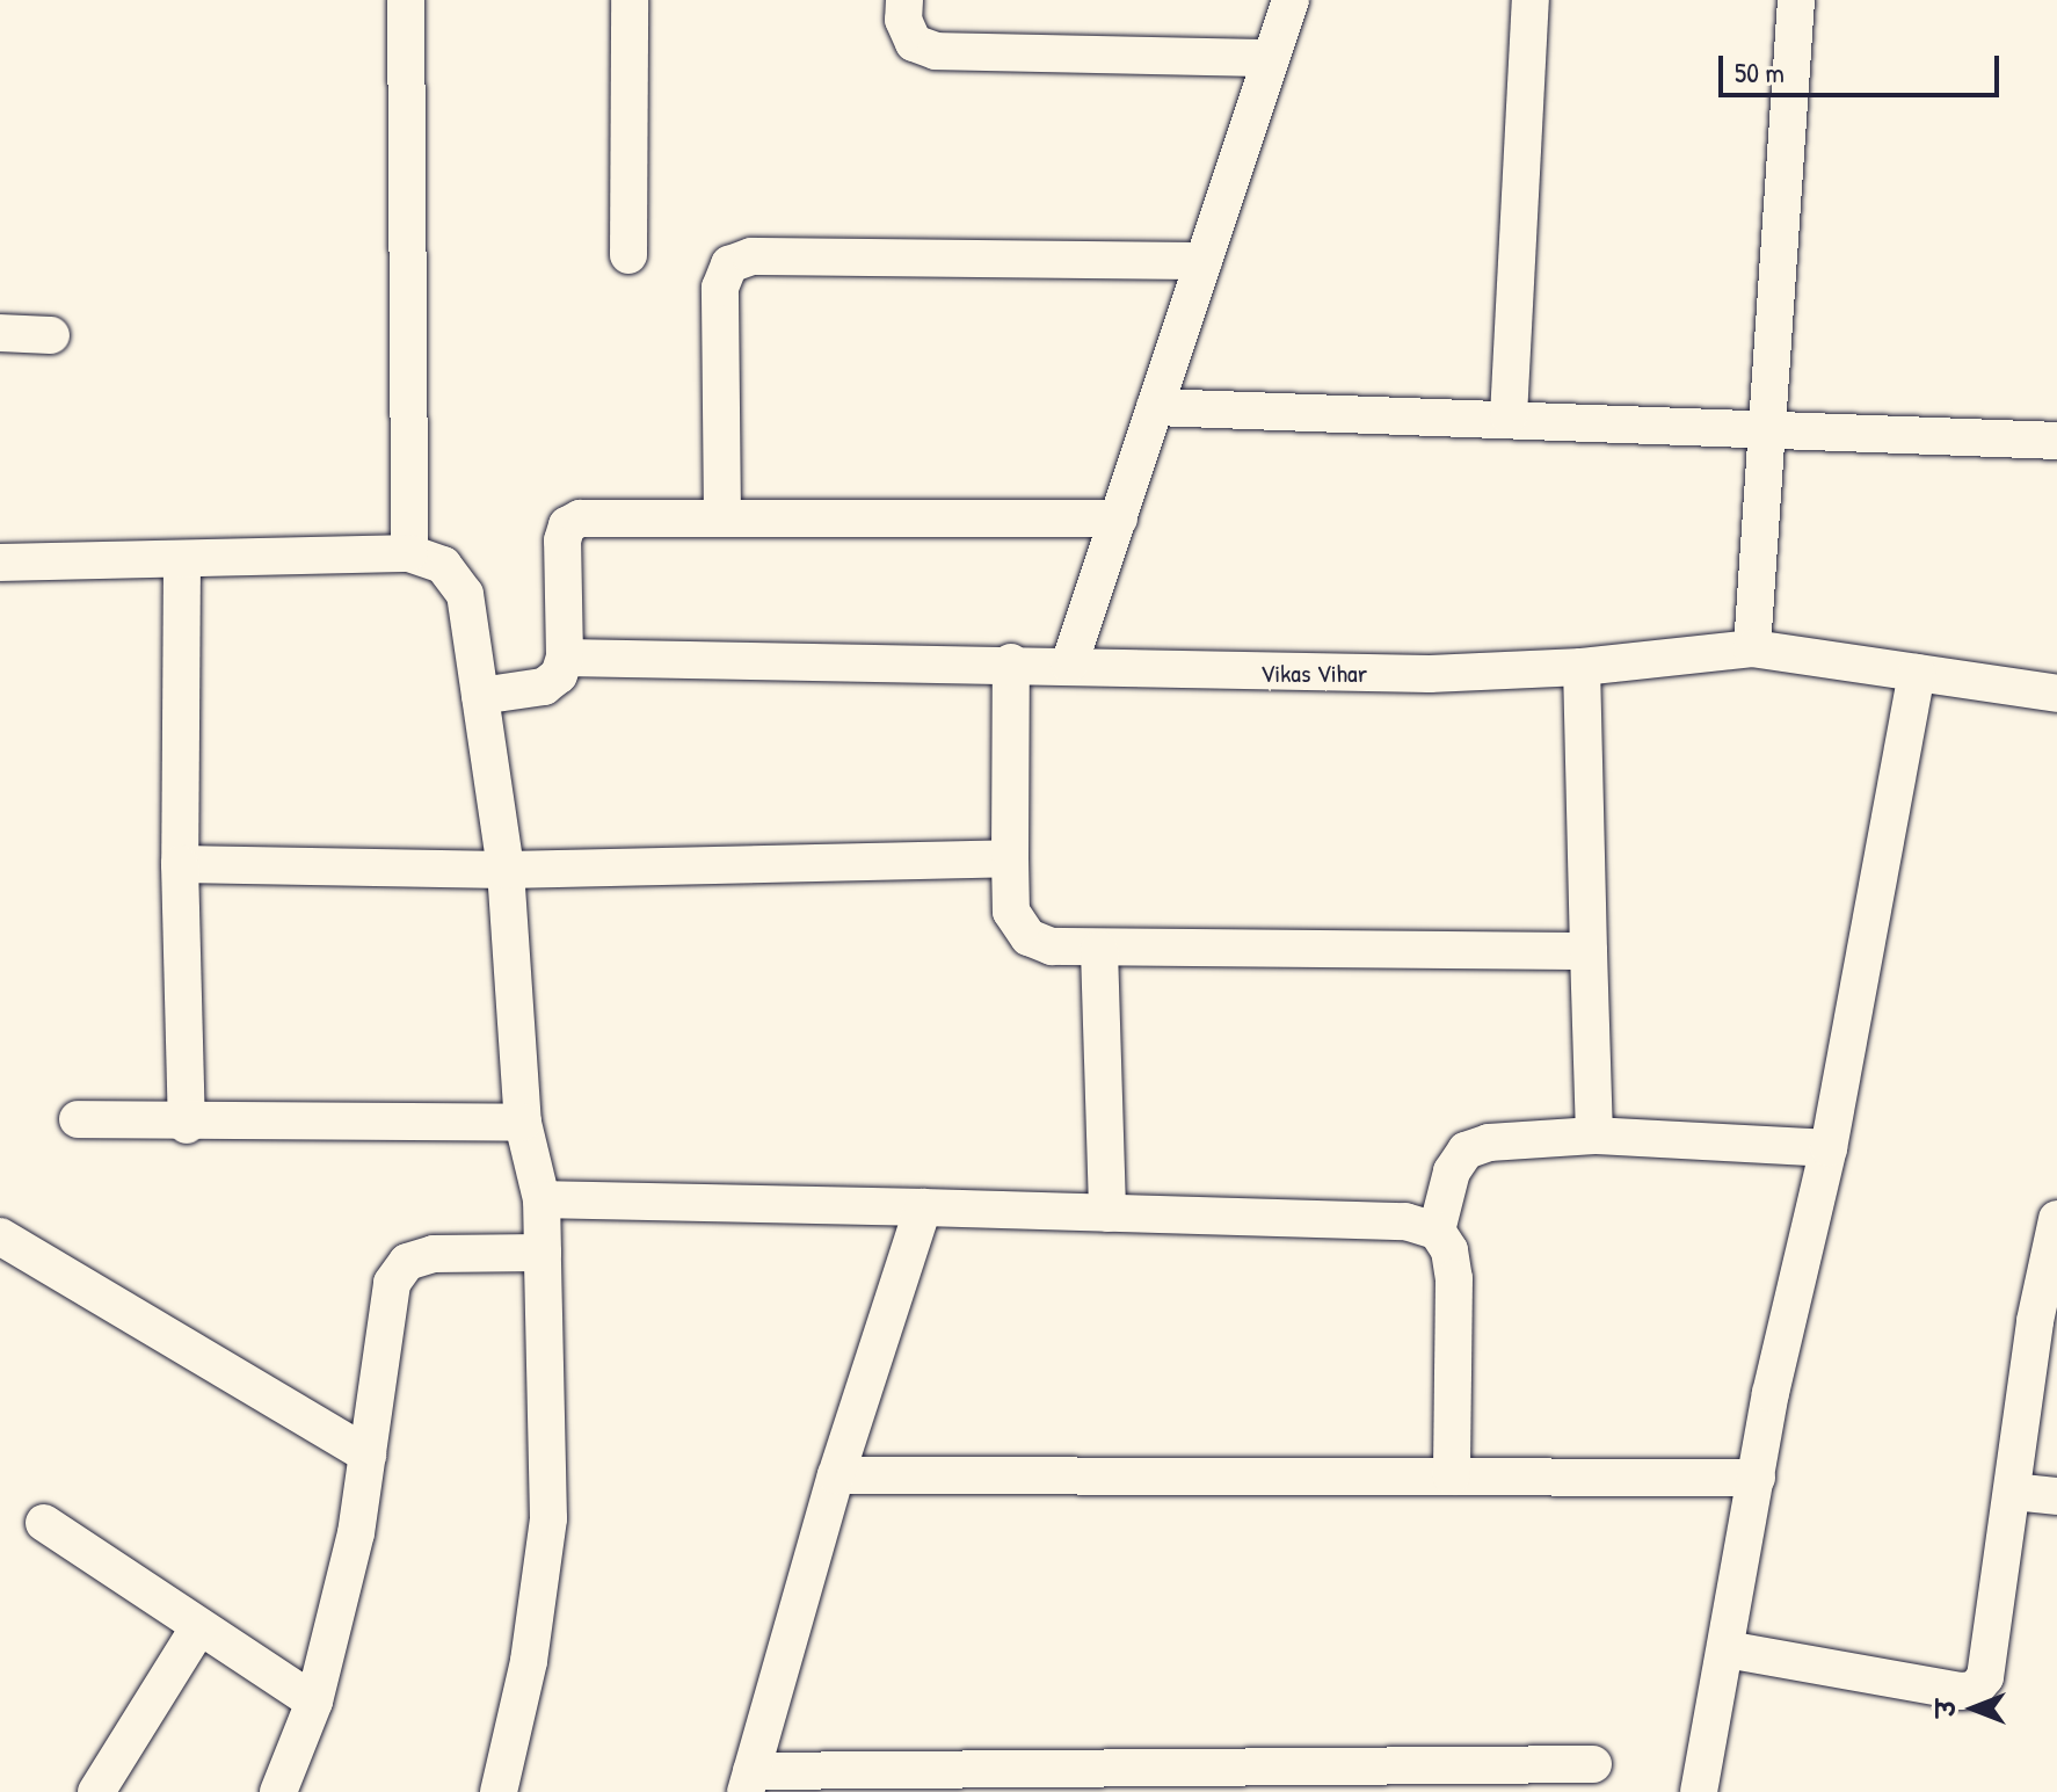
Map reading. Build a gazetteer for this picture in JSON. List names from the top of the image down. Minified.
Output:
{"streets":{"street":["Vikas Vihar"]},"scale_bar":"50 m","north":"left"}
